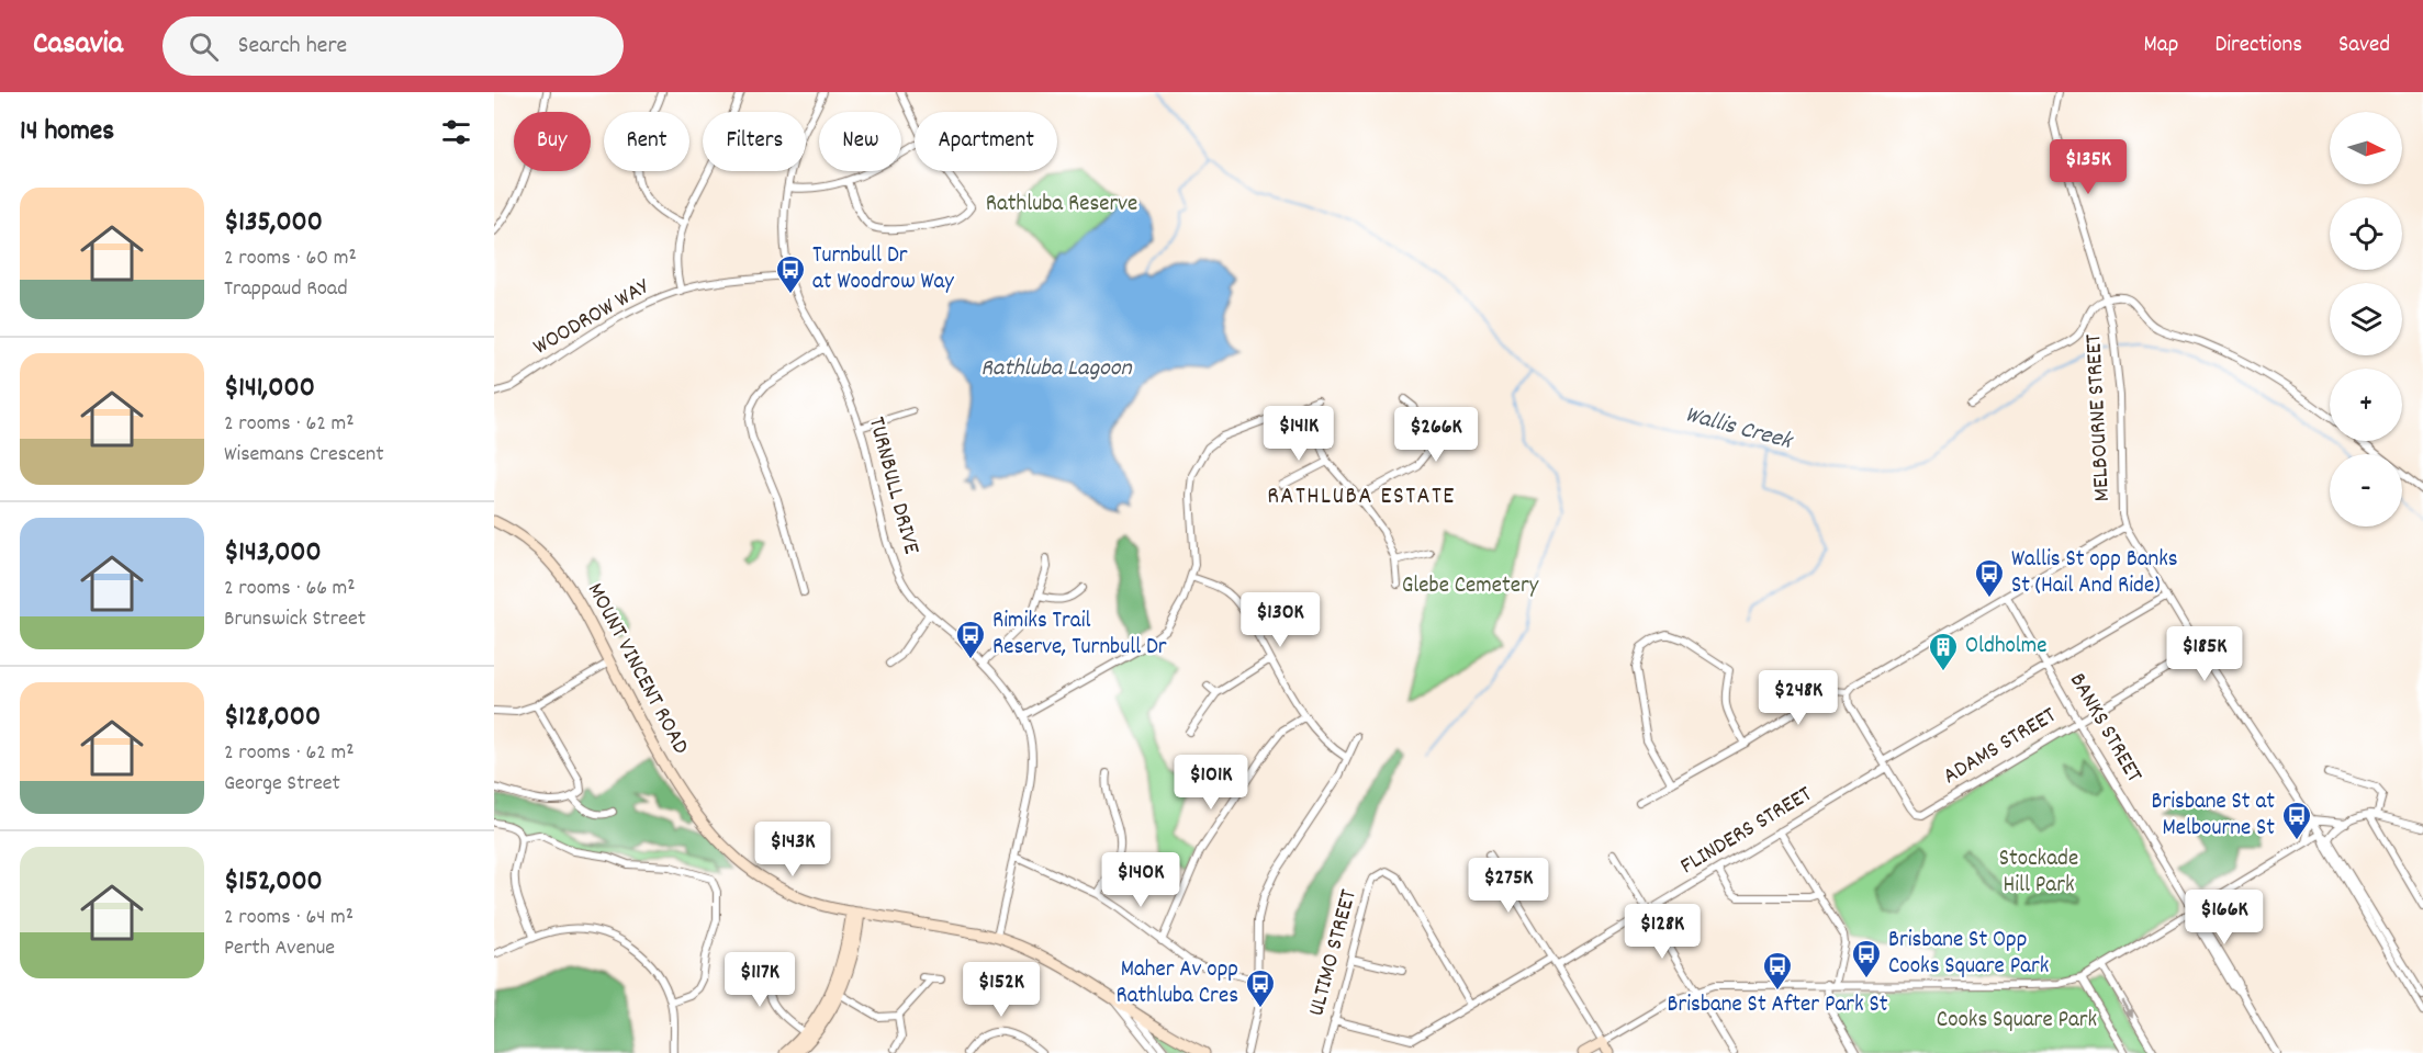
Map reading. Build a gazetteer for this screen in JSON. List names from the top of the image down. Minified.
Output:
{"streets":{"main road":["MOUNT VINCENT ROAD"],"street":["WOODROW WAY","MELBOURNE STREET","TURNBULL DRIVE","BANKS STREET","ADAMS STREET","FLINDERS STREET","ULTIMO STREET"]},"crossings":[["WOODROW WAY","TURNBULL DRIVE"],["MELBOURNE STREET","ADAMS STREET"],["MELBOURNE STREET","FLINDERS STREET"],["TURNBULL DRIVE","MOUNT VINCENT ROAD"],["BANKS STREET","ADAMS STREET"],["BANKS STREET","FLINDERS STREET"],["ADAMS STREET","FLINDERS STREET"]],"districts":["RATHLUBA ESTATE"],"water":["Rathluba Lagoon","Wallis Creek"],"parks":["Rathluba Reserve","Glebe Cemetery","Stockade Hill Park","Cooks Square Park"],"places":{"bus stop":["Turnbull Dr at Woodrow Way","Wallis St opp Banks St (Hail And Ride)","Rimiks Trail Reserve, Turnbull Dr","Brisbane St at Melbourne St","Brisbane St Opp Cooks Square Park","Brisbane St After Park St","Maher Av opp Rathluba Cres"],"building":["Oldholme"]},"north":"right","page":{"header":"Casavia","search":"Search here","nav":["Map","Directions","Saved"],"heading":"14 homes","map_buttons":["+","−"],"chip":["Buy","Rent","Filters","New","Apartment"],"price":["$135K","$141K","$266K","$130K","$185K","$248K","$101K","$143K","$140K","$275K","$166K","$128K","$117K","$152K"],"list":[{"name":"$135,000","note":"2 rooms · 60 m² · Trappaud Road"},{"name":"$141,000","note":"2 rooms · 62 m² · Wisemans Crescent"},{"name":"$143,000","note":"2 rooms · 66 m² · Brunswick Street"},{"name":"$128,000","note":"2 rooms · 62 m² · George Street"},{"name":"$152,000","note":"2 rooms · 64 m² · Perth Avenue"}]}}
